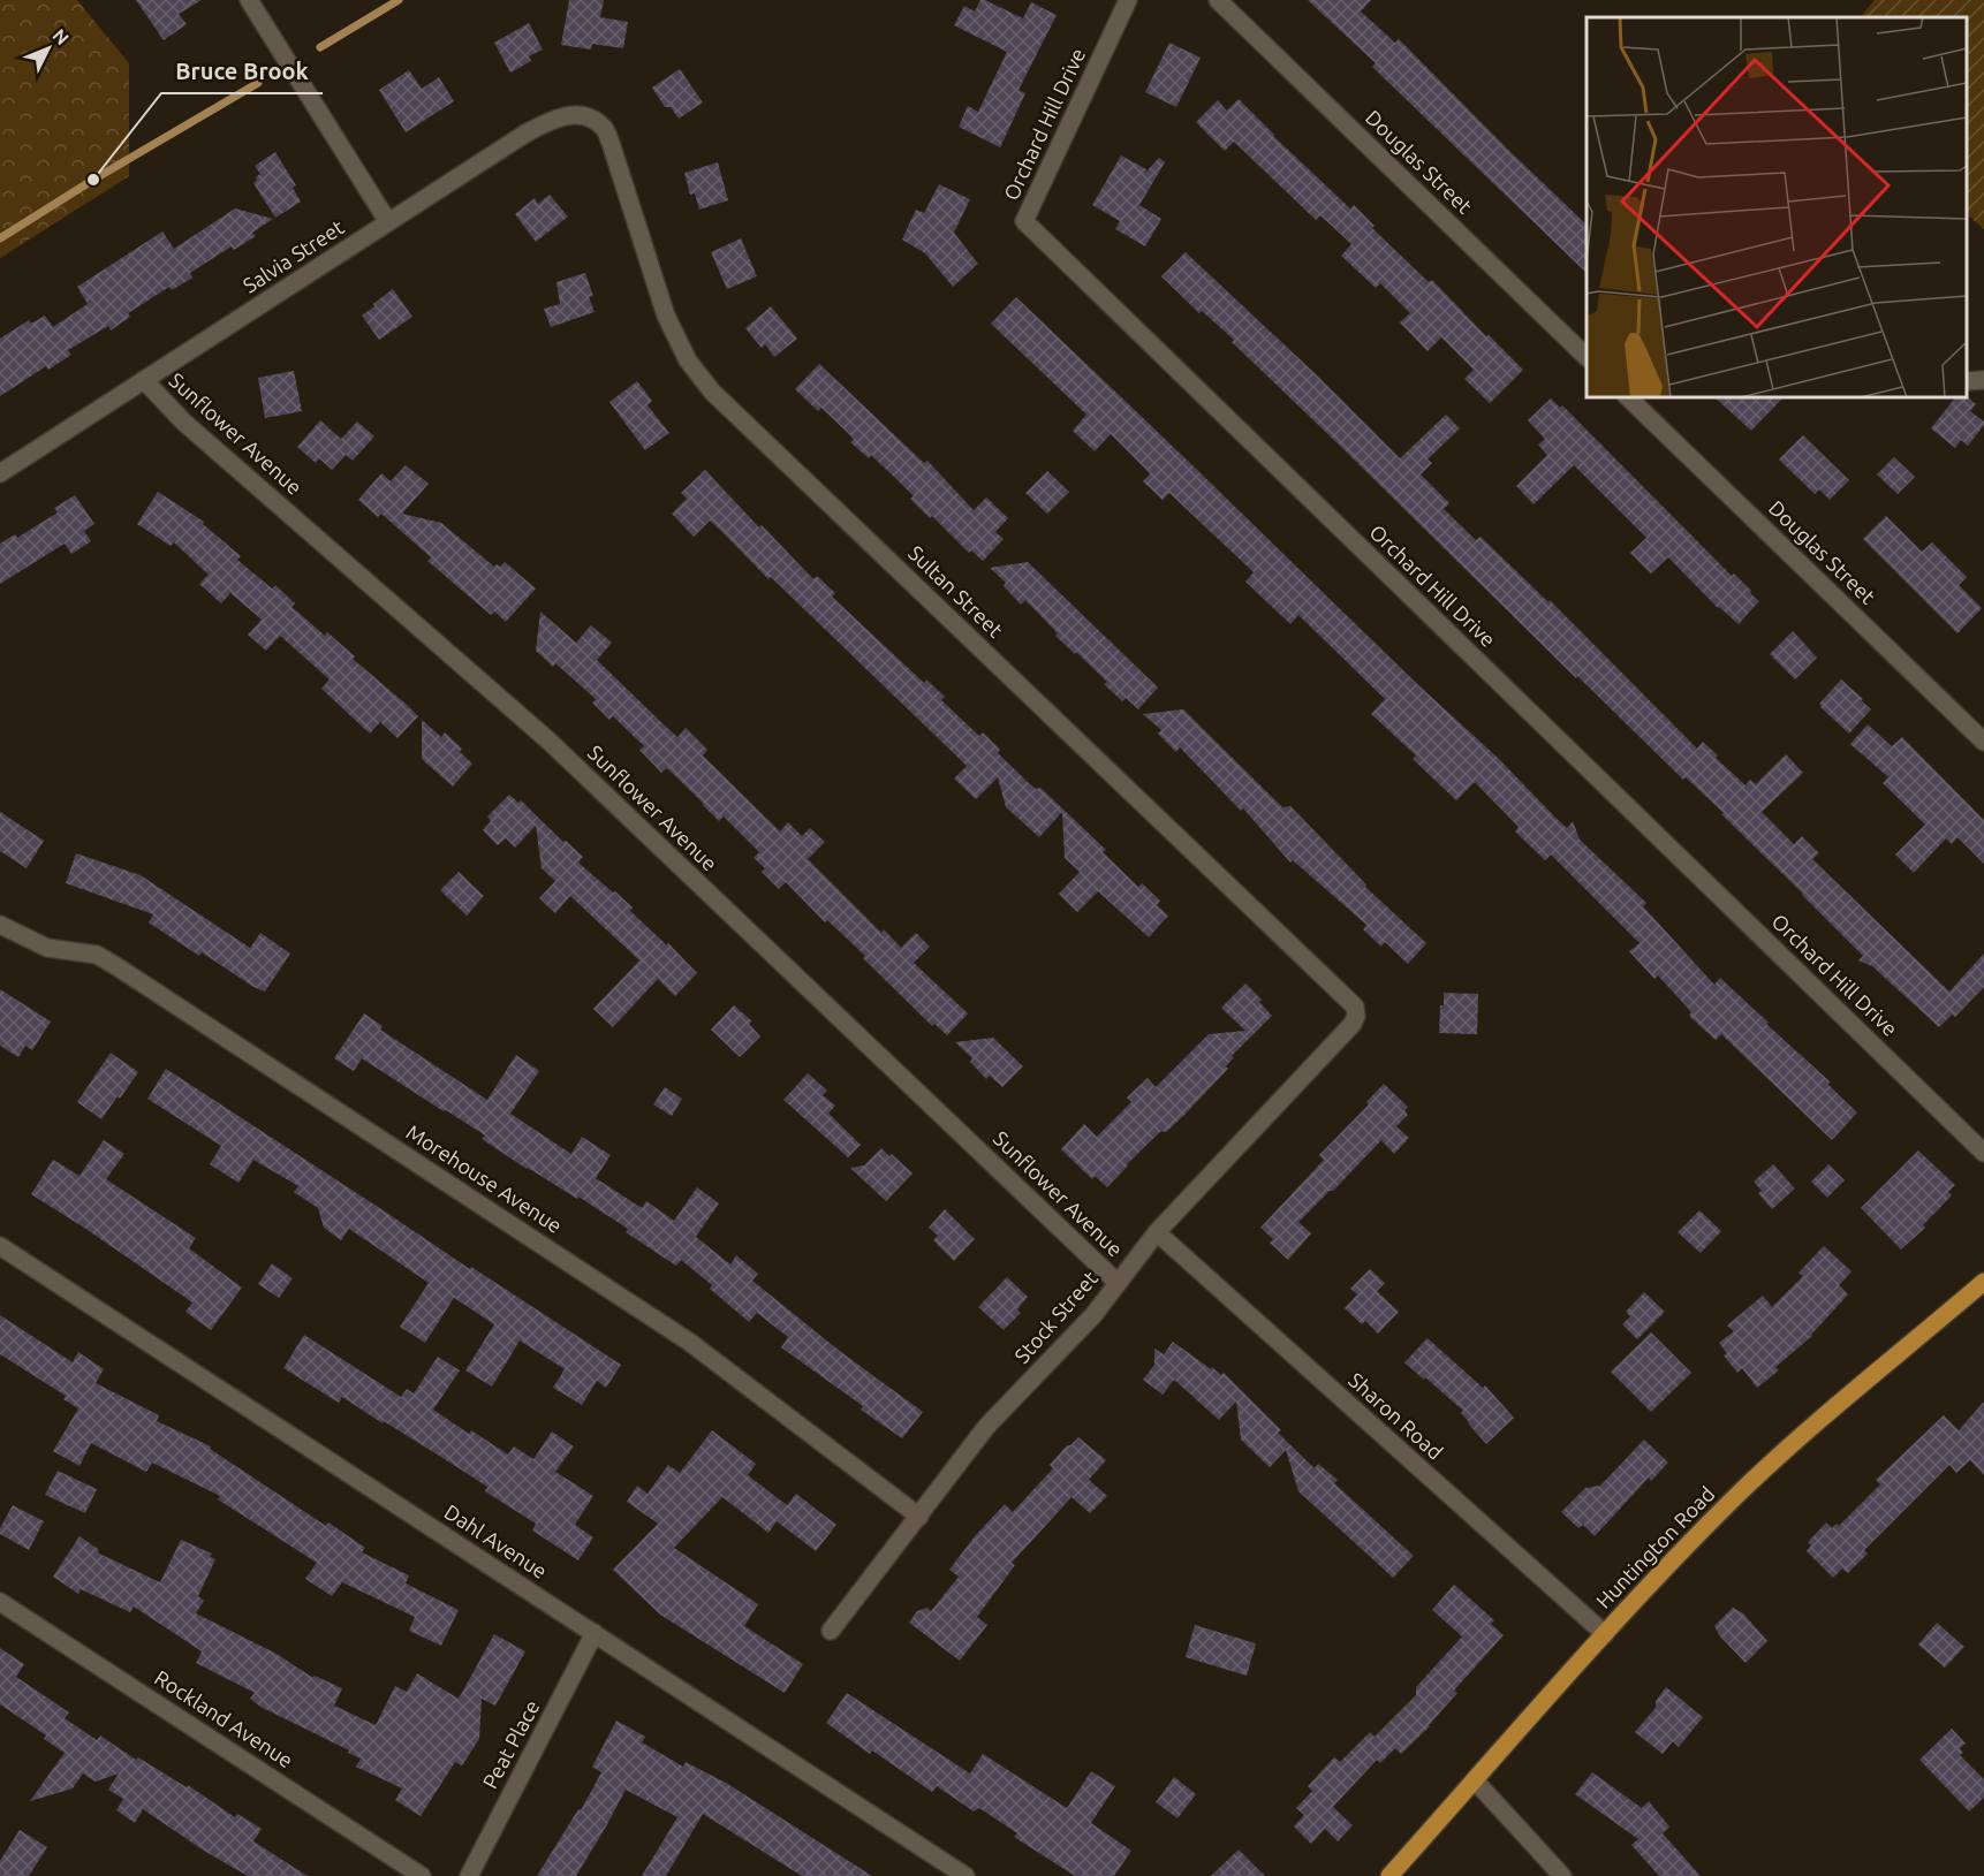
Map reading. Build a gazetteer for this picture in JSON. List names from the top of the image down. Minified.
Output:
{"streets":{"main road":["Huntington Road"],"street":["Orchard Hill Drive","Douglas Street","Salvia Street","Sunflower Avenue","Sultan Street","Morehouse Avenue","Stock Street","Sharon Road","Dahl Avenue","Rockland Avenue","Peat Place"]},"crossings":[["Salvia Street","Sunflower Avenue"],["Salvia Street","Sultan Street"],["Sunflower Avenue","Stock Street"],["Sultan Street","Stock Street"],["Morehouse Avenue","Stock Street"],["Stock Street","Sharon Road"],["Sharon Road","Huntington Road"],["Dahl Avenue","Peat Place"]],"places":["Bruce Brook"],"north":"top right"}
